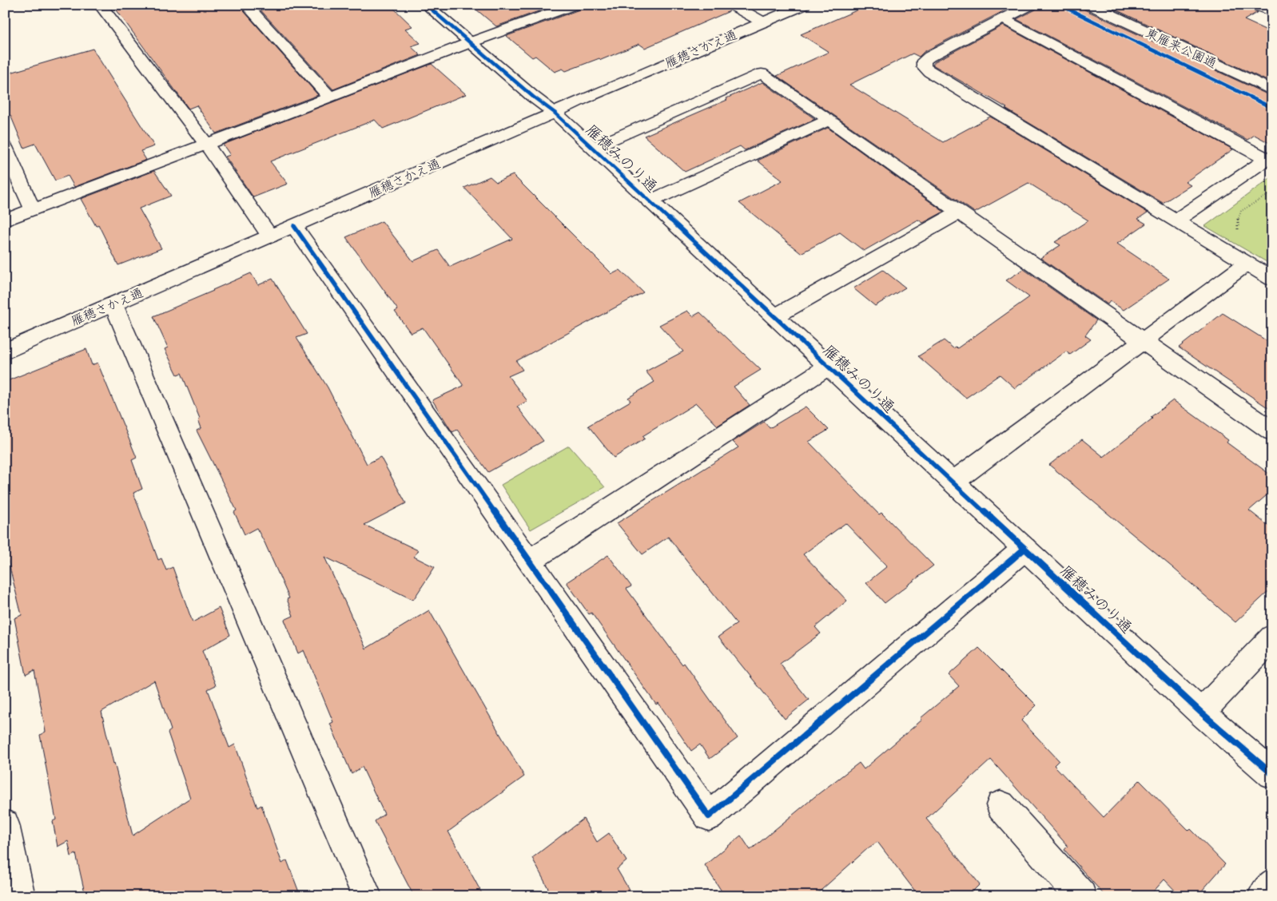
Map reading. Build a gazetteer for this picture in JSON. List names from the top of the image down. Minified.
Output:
{"streets":{"street":["東雁来公園通","雁穂さかえ通","雁穂みのり通"]},"crossings":[["雁穂さかえ通","雁穂みのり通"]]}
